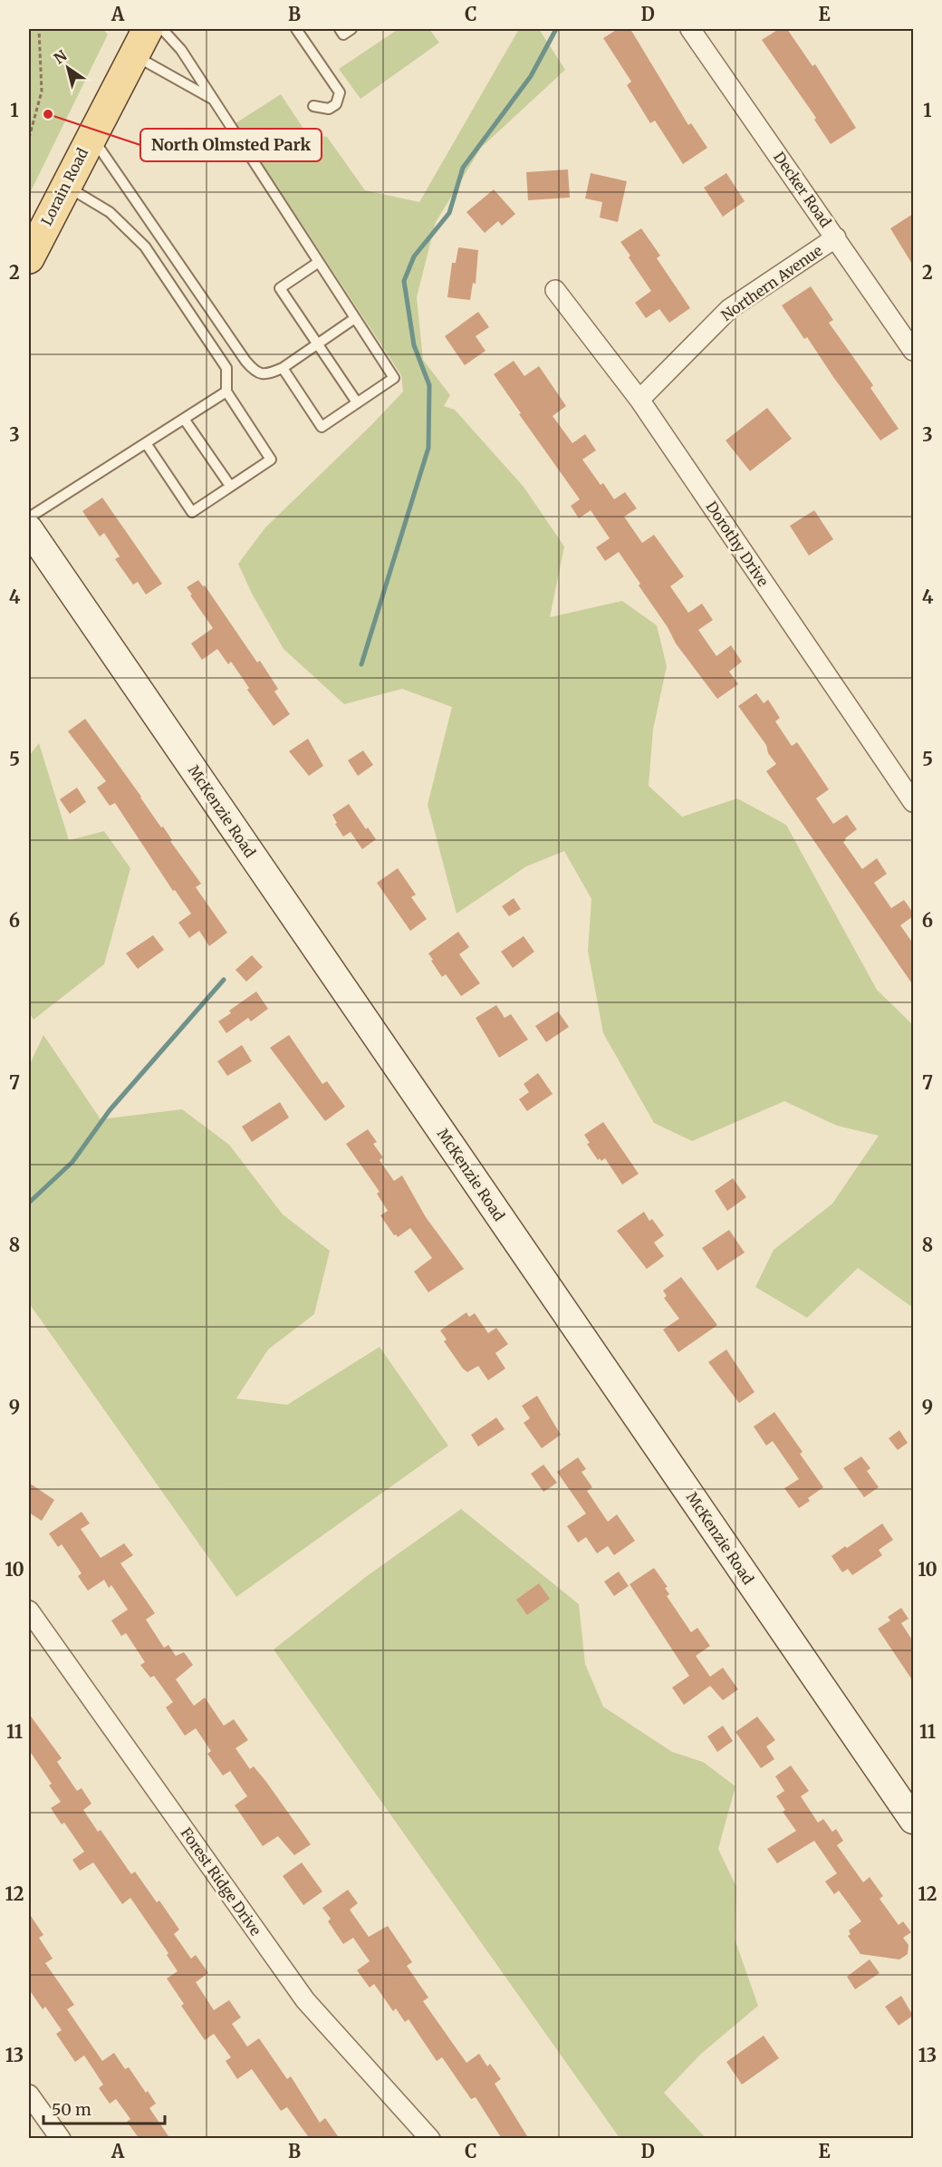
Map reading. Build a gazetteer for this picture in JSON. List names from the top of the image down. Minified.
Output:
{"streets":{"main road":["Lorain Road"],"street":["Decker Road","Northern Avenue","Dorothy Drive","McKenzie Road","Forest Ridge Drive"]},"crossings":[["Decker Road","Northern Avenue"],["Northern Avenue","Dorothy Drive"]],"places":["North Olmsted Park"],"scale_bar":"50 m","north":"top left","grid":{"columns":["A","B","C","D","E"],"rows":["1","2","3","4","5","6","7","8","9","10","11","12","13"]}}
